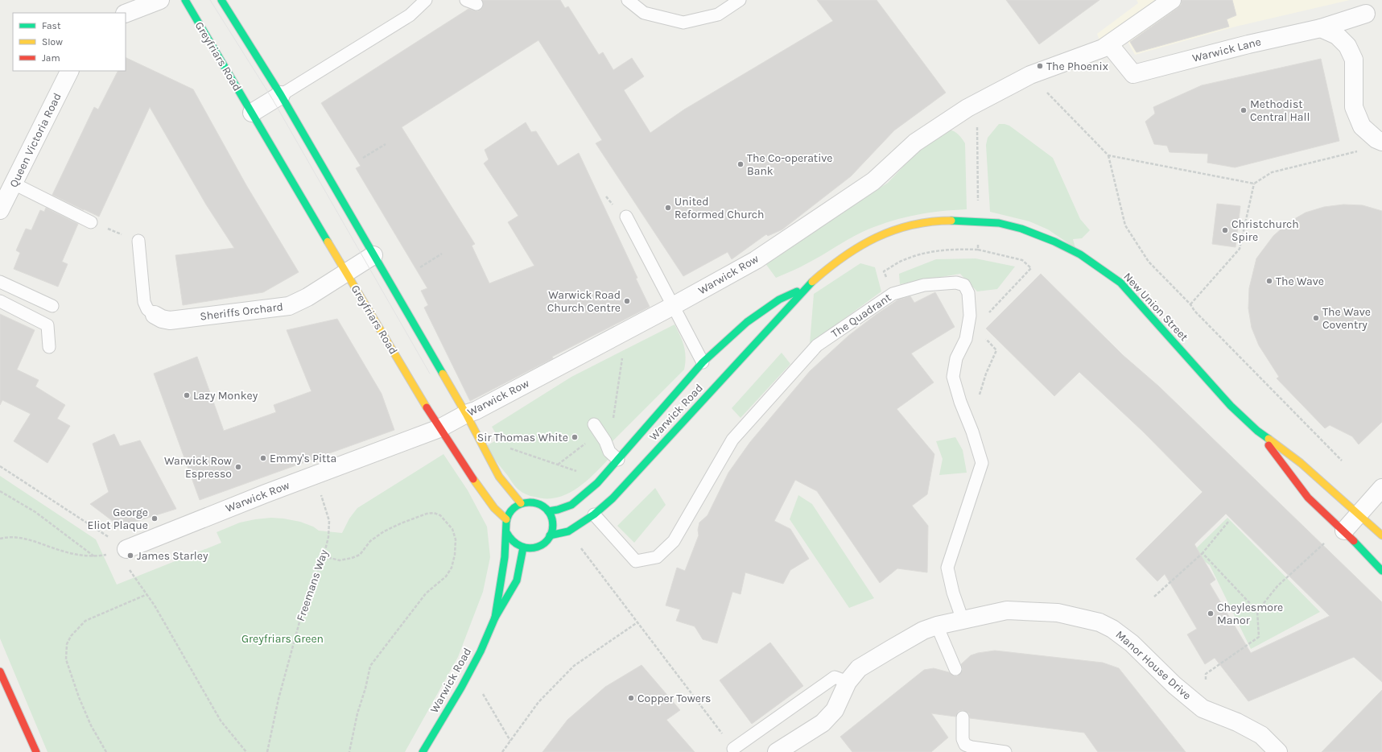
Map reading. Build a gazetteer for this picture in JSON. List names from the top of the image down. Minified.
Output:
{"streets":{"main road":["Greyfriars Road","New Union Street","Warwick Road"],"street":["Warwick Lane","Queen Victoria Road","Warwick Row","Sheriffs Orchard","Manor House Drive"],"lane":["The Quadrant"],"path":["Freemans Way"]},"crossings":[["Warwick Lane","Warwick Row"],["Greyfriars Road","Warwick Row"],["Greyfriars Road","Sheriffs Orchard"],["Greyfriars Road","Warwick Road"],["Warwick Row","Freemans Way"],["New Union Street","Warwick Road"],["The Quadrant","Warwick Road"],["The Quadrant","Manor House Drive"]],"parks":["Greyfriars Green"],"places":["The Phoenix","Methodist Central Hall","The Co-operative Bank","United Reformed Church","Christchurch Spire","The Wave","Warwick Road Church Centre","The Wave Coventry","Lazy Monkey","Sir Thomas White","Emmy's Pitta","Warwick Row Espresso","George Eliot Plaque","James Starley","Cheylesmore Manor","Copper Towers"],"legend":["Fast","Slow","Jam"]}
